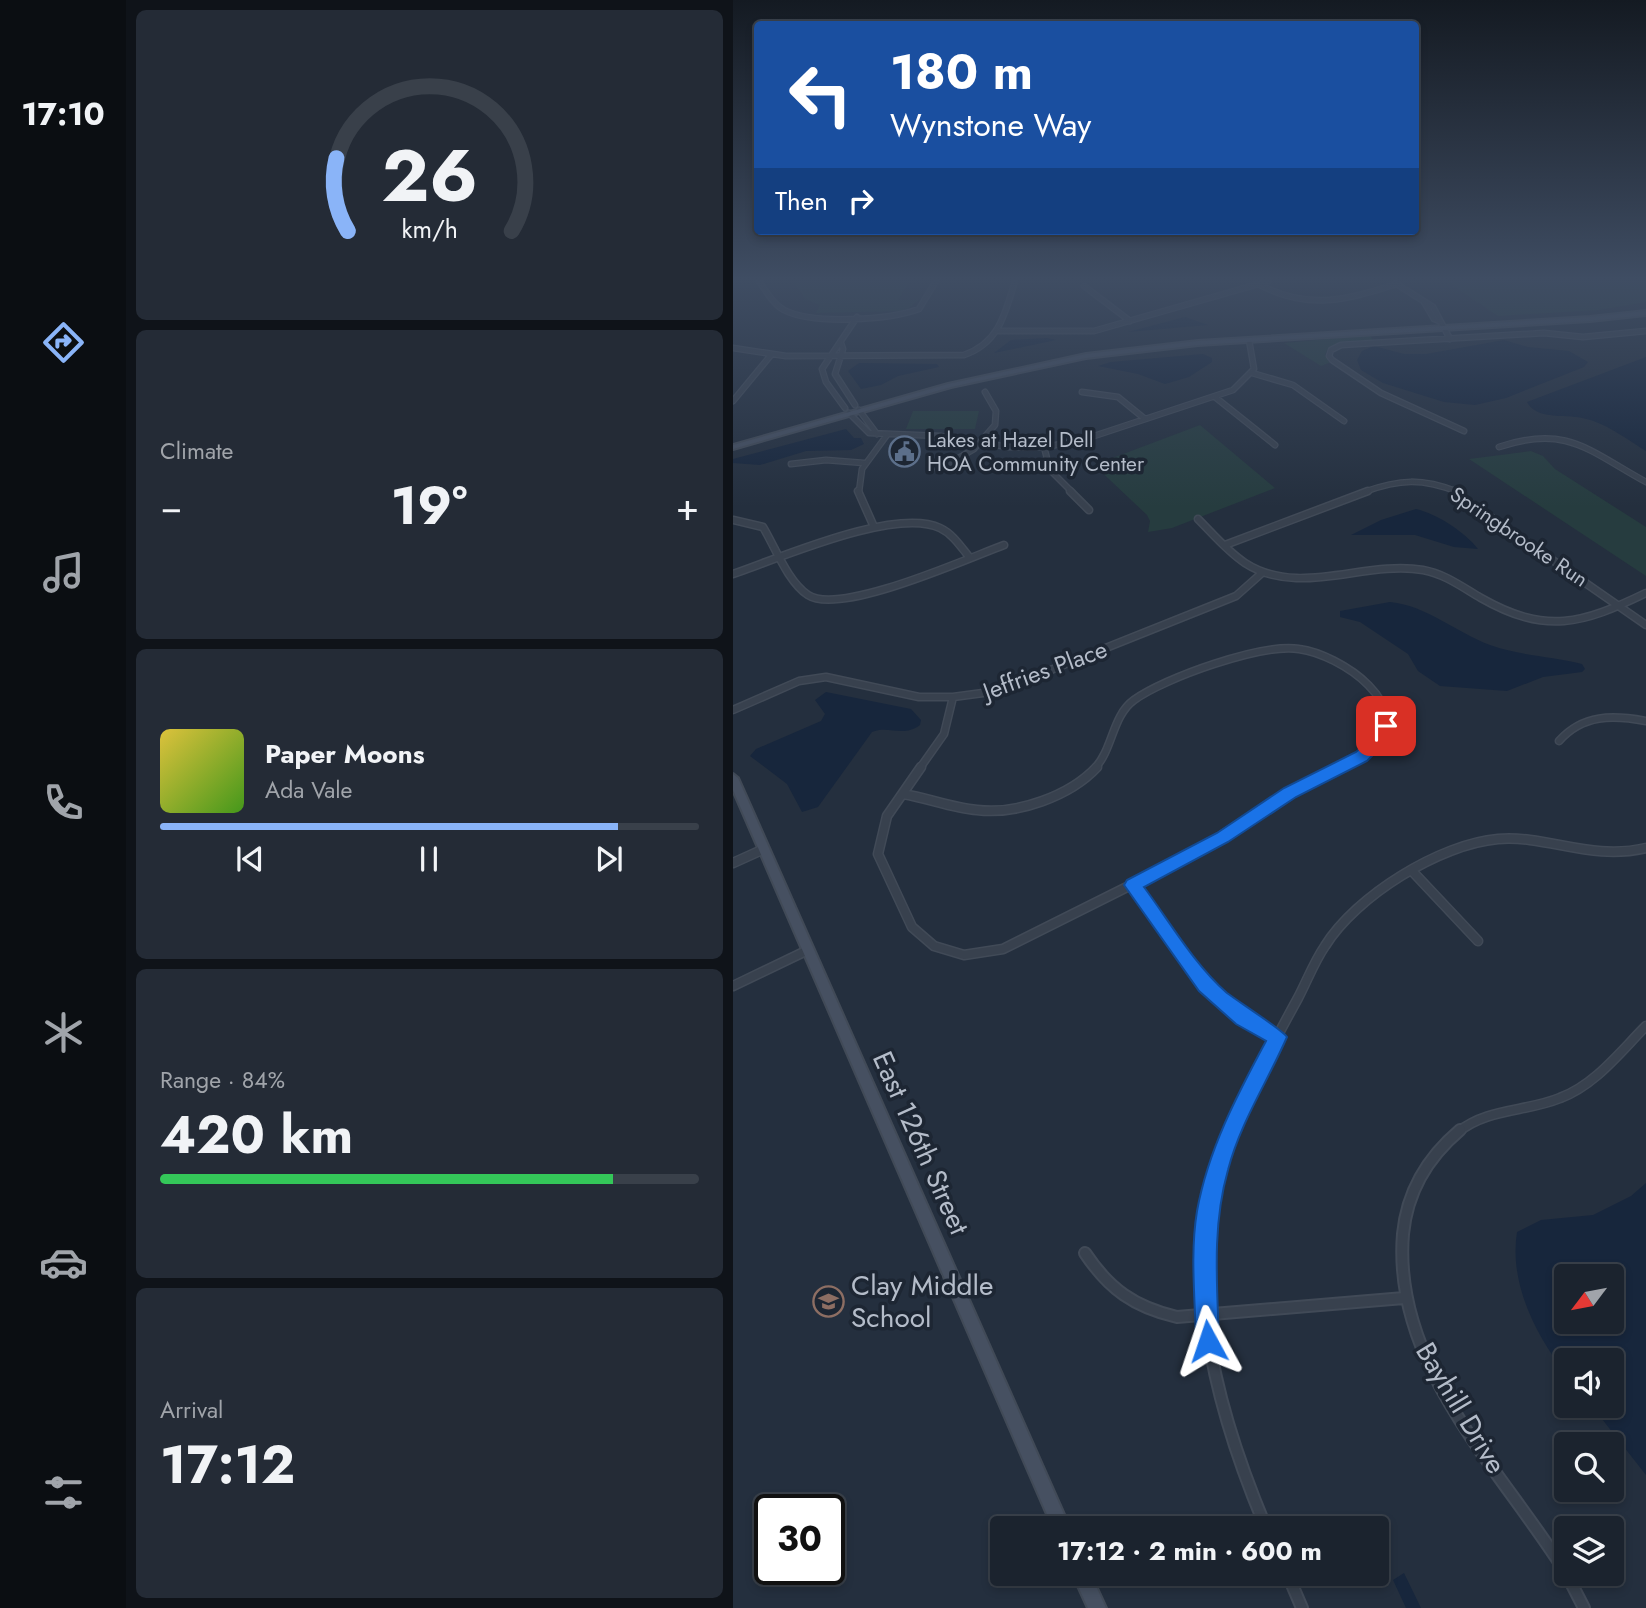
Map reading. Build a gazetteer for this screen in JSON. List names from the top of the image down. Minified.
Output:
{"streets":{"main road":["East 126th Street"],"street":["Springbrooke Run","Jeffries Place","Bayhill Drive"]},"places":{"public building":["Lakes at Hazel Dell HOA Community Center"],"school or university":["Clay Middle School"]},"north":"bottom left","page":{"tabs":"17:10","turn":["180 m","Wynstone Way"],"then":"Then","tile":["Climate",["Range · 84%","420 km"],["Arrival","17:12"]],"heat":["−","19°","+"],"song":["Paper Moons","Ada Vale"],"limit":"30","trip":"17:12 · 2 min · 600 m","gauge":["26","km/h"]}}
